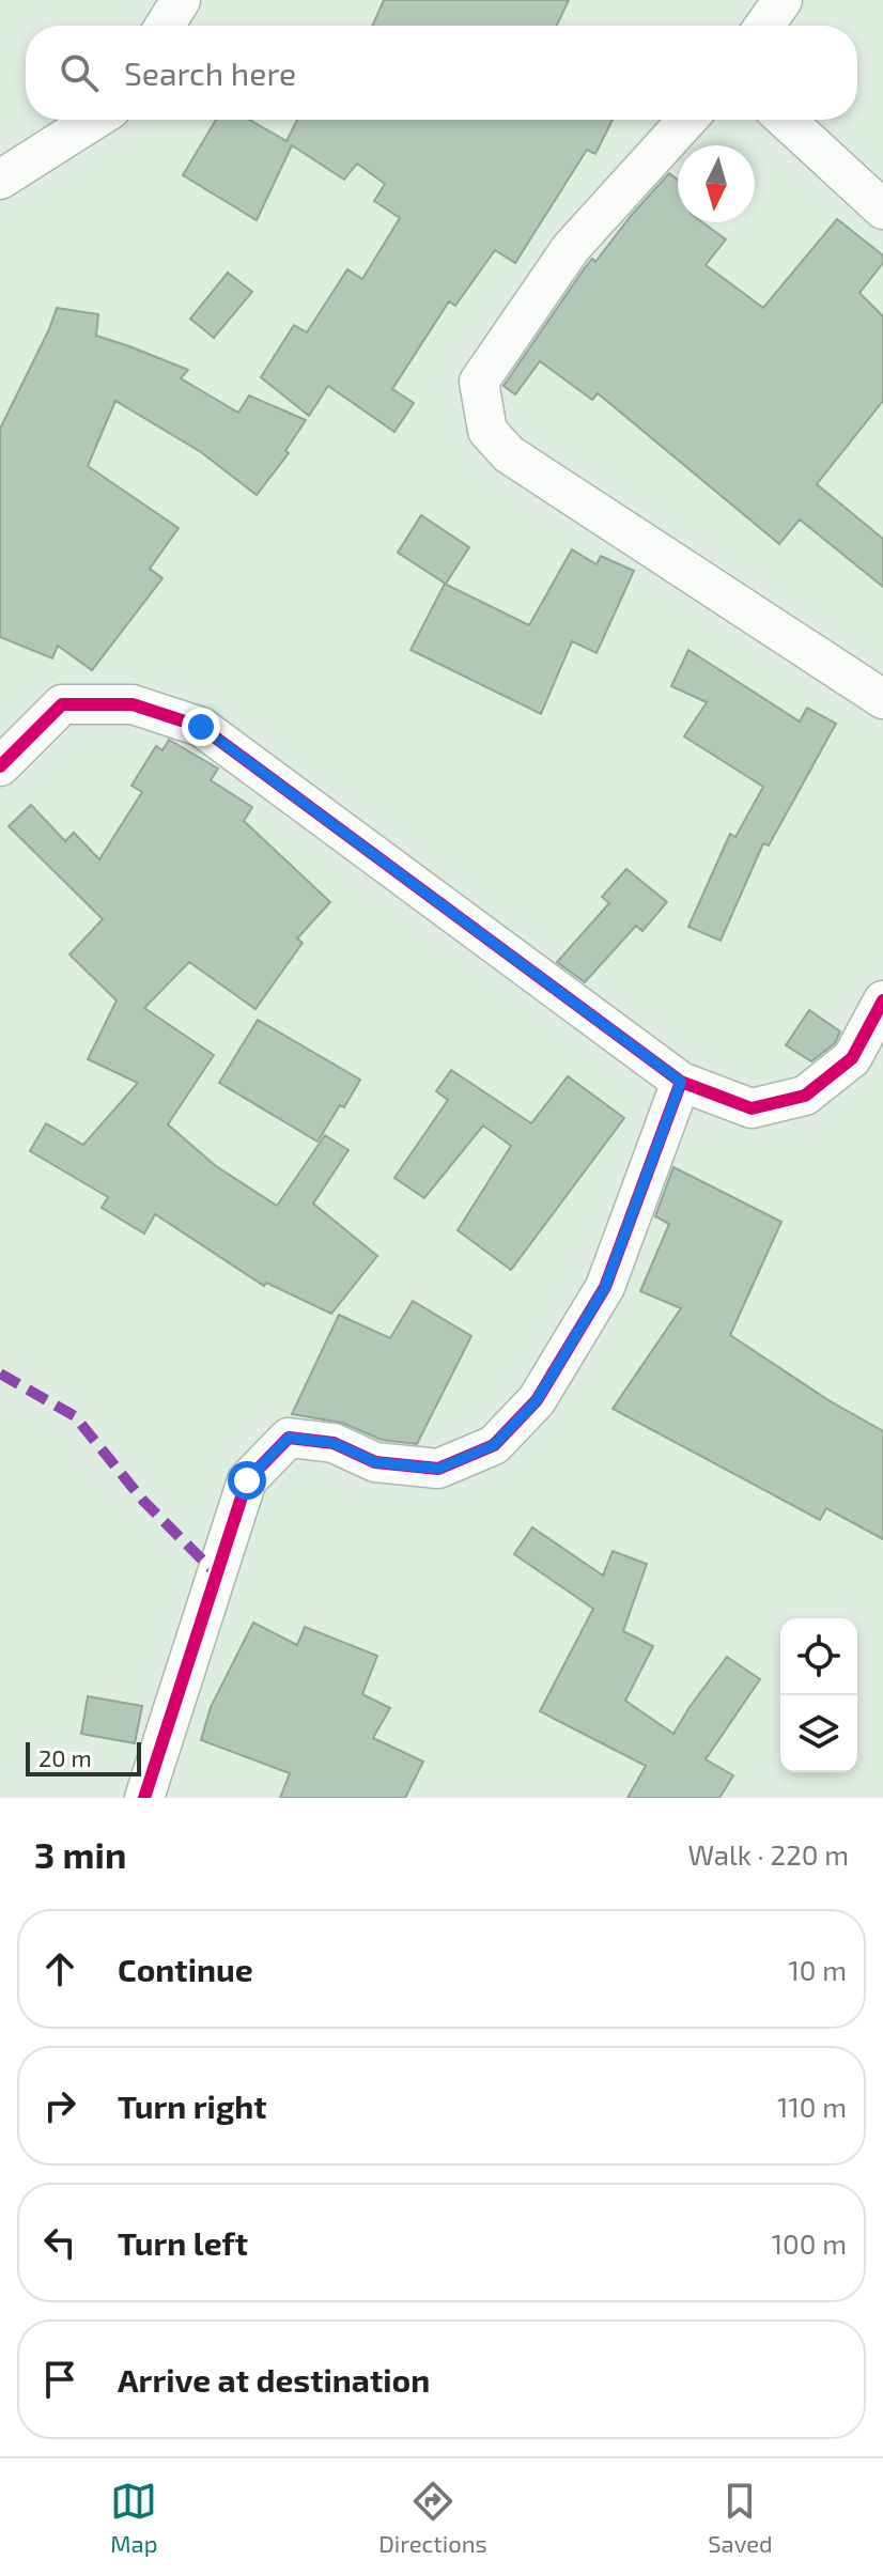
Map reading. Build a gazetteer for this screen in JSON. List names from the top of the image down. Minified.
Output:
{"scale_bar":"20 m","north":"bottom","page":{"search":"Search here","scale":"20 m","heading":["3 min","Walk · 220 m"],"list":[["Continue","10 m"],["Turn right","110 m"],["Turn left","100 m"],"Arrive at destination"],"nav":["Map","Directions","Saved"]}}
